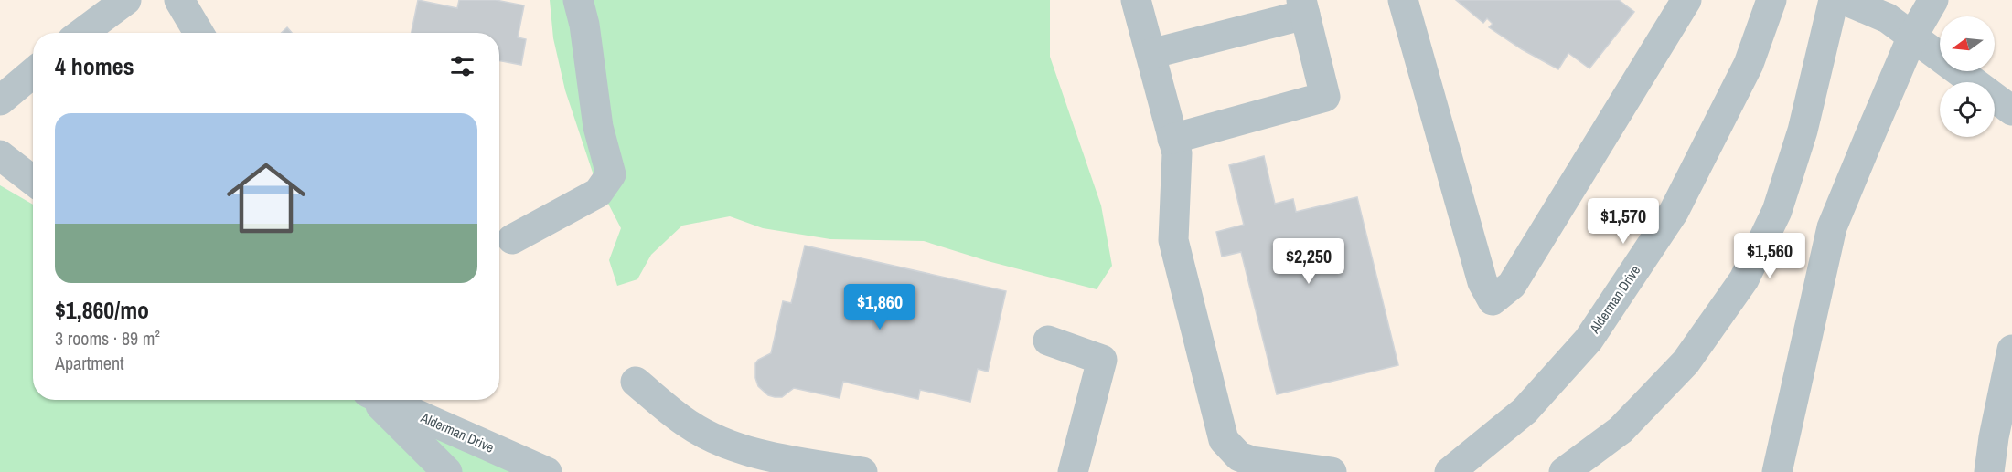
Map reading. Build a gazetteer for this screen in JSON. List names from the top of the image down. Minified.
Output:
{"streets":{"street":["Alderman Drive"]},"north":"left","page":{"heading":"4 homes","list":[{"name":"$1,860/mo","note":"3 rooms · 89 m² · Apartment"}],"price":["$1,570","$1,560","$2,250","$1,860"]}}
